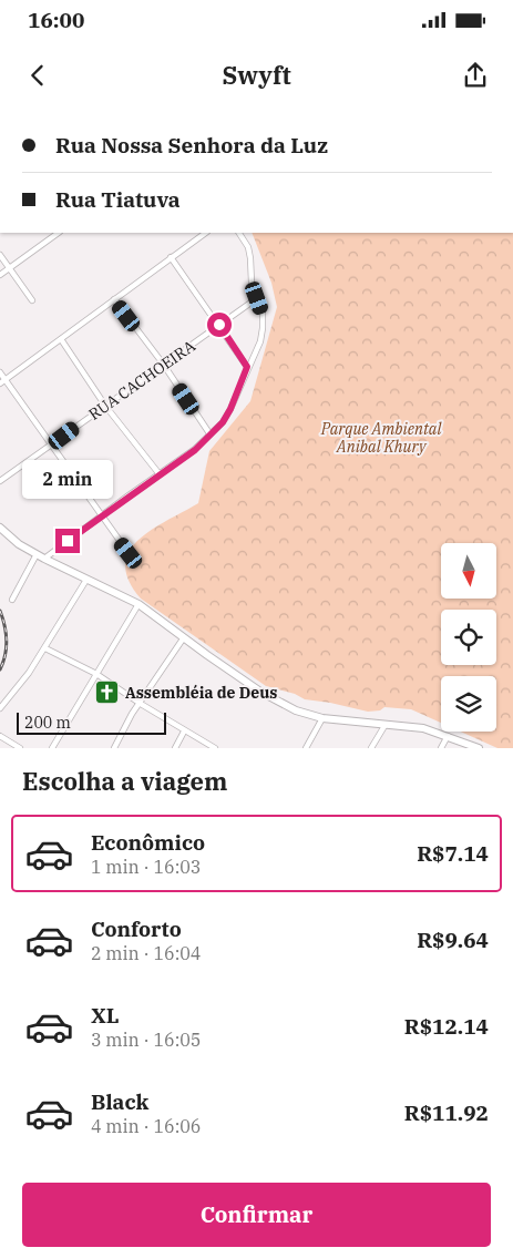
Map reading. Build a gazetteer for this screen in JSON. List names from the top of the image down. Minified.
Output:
{"streets":{"street":["RUA CACHOEIRA"]},"parks":["Parque Ambiental Anibal Khury"],"places":{"church":["Assembléia de Deus"]},"scale_bar":"200 m","north":"bottom","page":{"status":"16:00","header":"Swyft","banner":["Rua Nossa Senhora da Luz","Rua Tiatuva"],"bubble":"2 min","scale":"200 m","heading":"Escolha a viagem","list":[{"name":"Econômico","note":"1 min · 16:03","value":"R$7.14"},{"name":"Conforto","note":"2 min · 16:04","value":"R$9.64"},{"name":"XL","note":"3 min · 16:05","value":"R$12.14"},{"name":"Black","note":"4 min · 16:06","value":"R$11.92"}],"buttons":"Confirmar"}}
